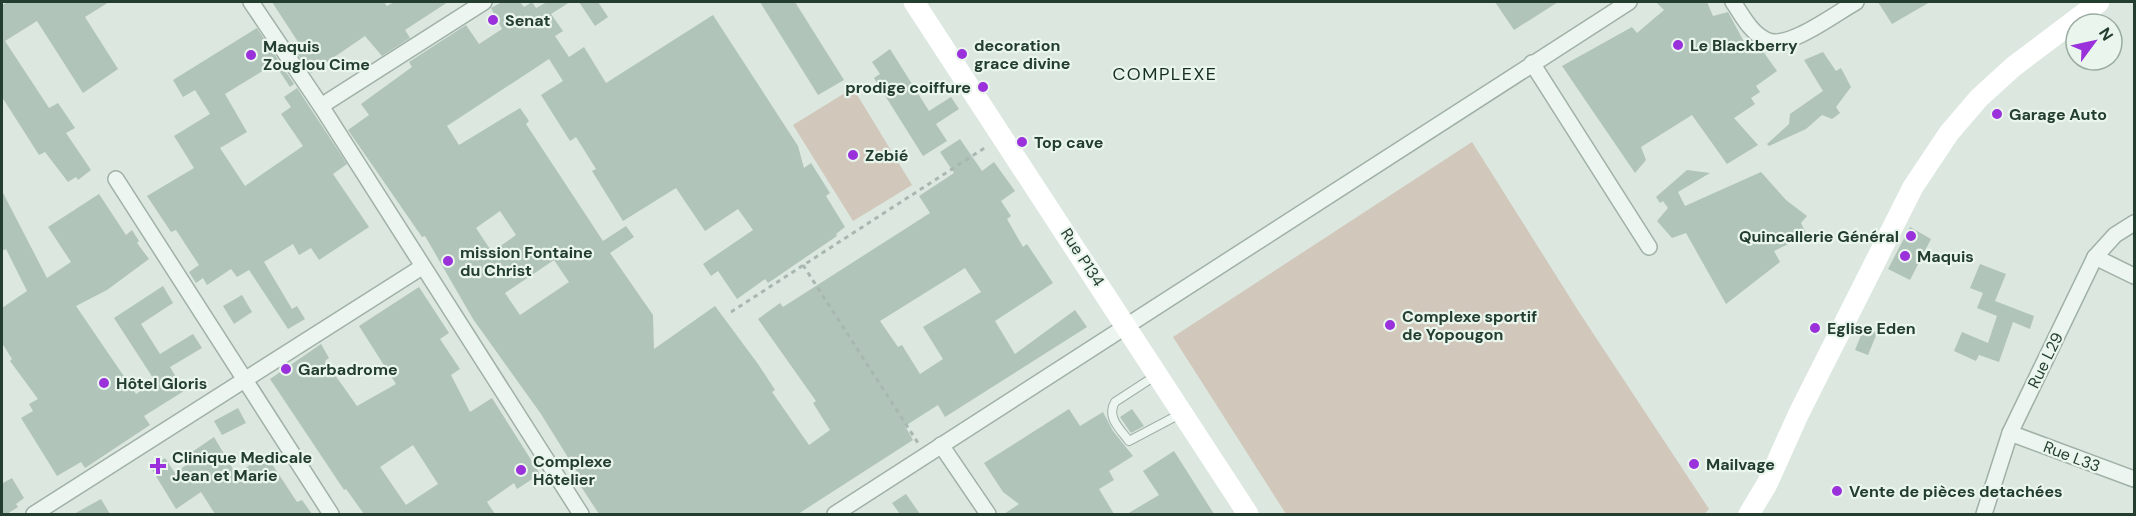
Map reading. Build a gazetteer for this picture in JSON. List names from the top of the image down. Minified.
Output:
{"streets":{"main road":["Rue P134"],"street":["Rue L29","Rue L33"]},"crossings":[["Rue L29","Rue L33"]],"districts":["COMPLEXE"],"places":{"other":["Senat","Le Blackberry","decoration grace divine","Maquis Zouglou Cime","prodige coiffure","Garage Auto","Top cave","Zebié","Quincallerie Général","Maquis","mission Fontaine du Christ","Complexe sportif de Yopougon","Eglise Eden","Garbadrome","Hôtel Gloris","Mailvage","Complexe Hôtelier","Vente de pièces detachées"],"health":["Clinique Medicale Jean et Marie"]},"north":"top right"}
